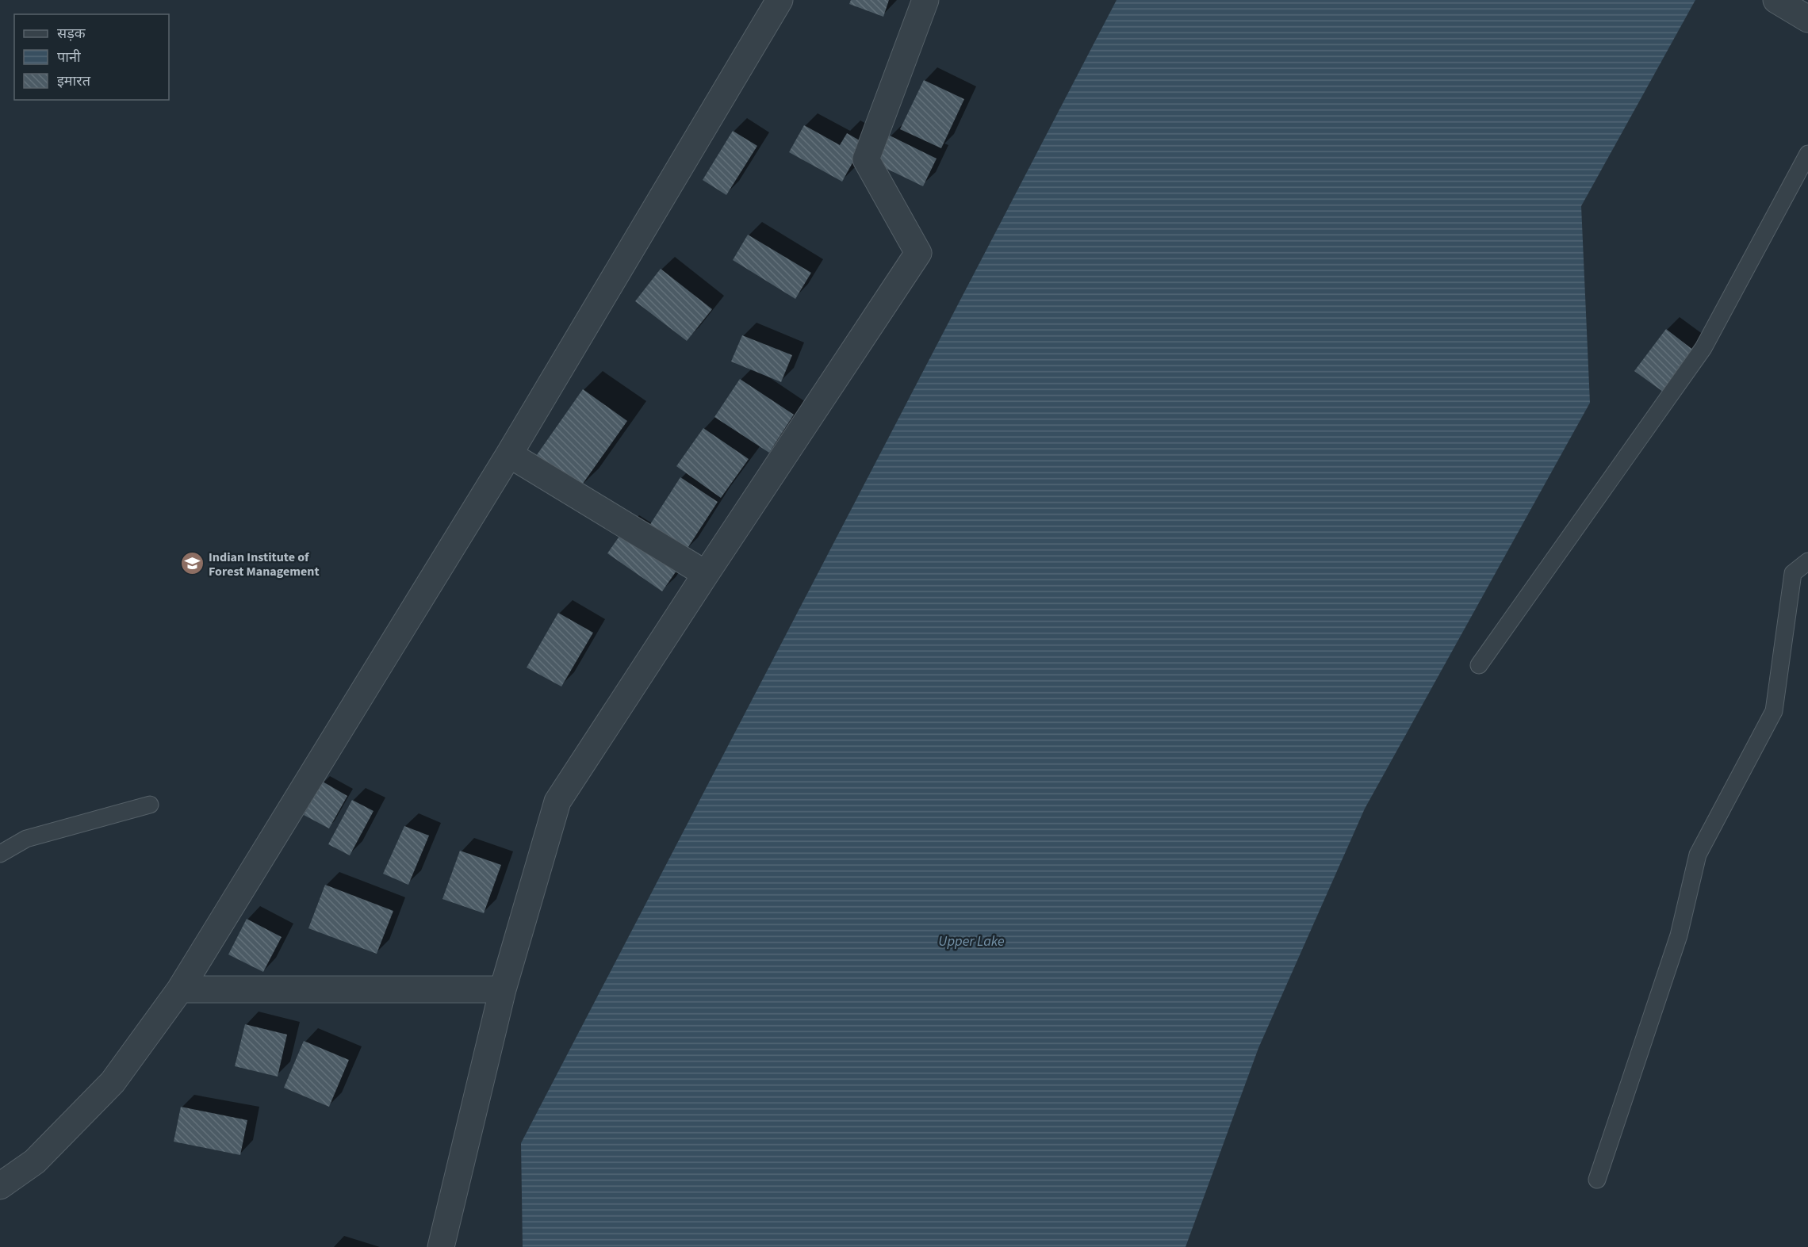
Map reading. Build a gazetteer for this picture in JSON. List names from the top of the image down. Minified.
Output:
{"water":["Upper Lake"],"places":{"school or university":["Indian Institute of Forest Management"]},"legend":["सड़क","पानी","इमारत"]}
